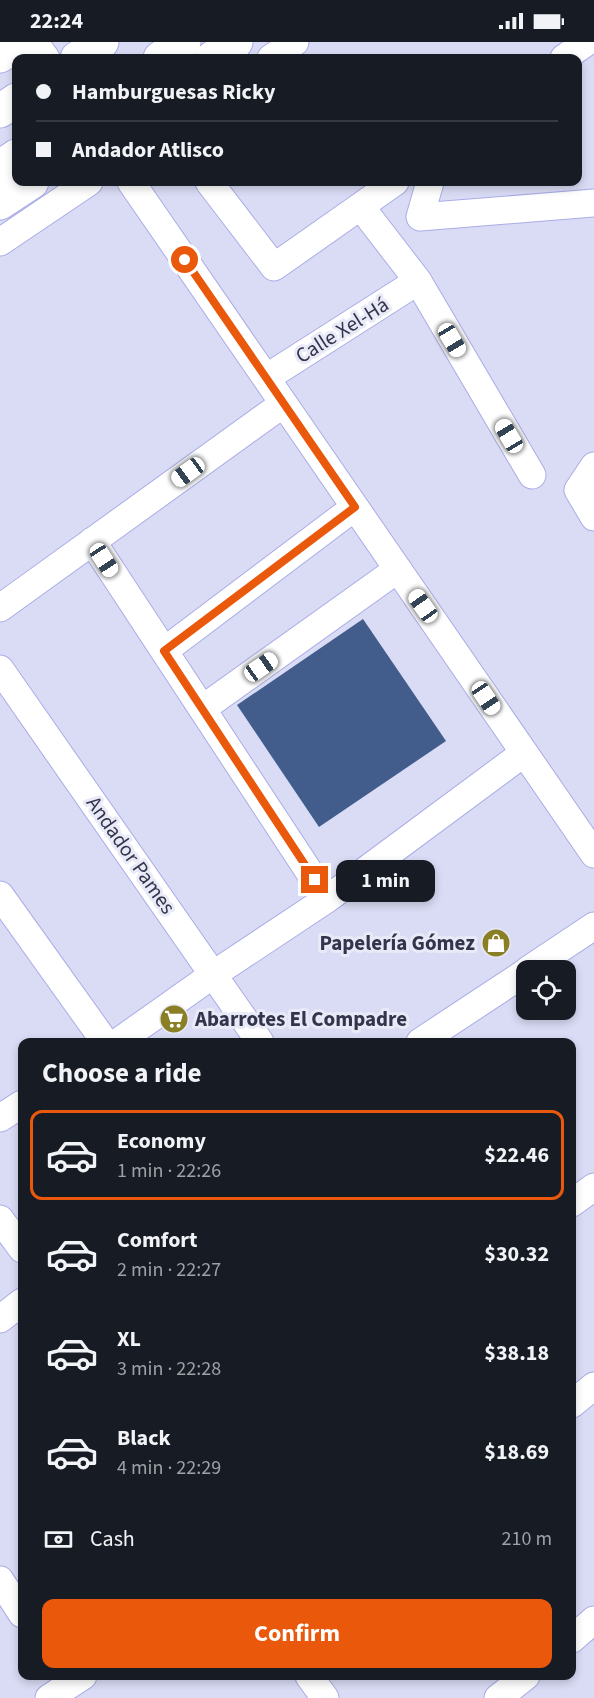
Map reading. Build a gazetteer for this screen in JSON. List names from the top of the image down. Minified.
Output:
{"streets":{"street":["Calle Xel-Há","Andador Pames"]},"places":{"shop":["Papelería Gómez"],"supermarket":["Abarrotes El Compadre"]},"page":{"status":"22:24","banner":["Hamburguesas Ricky","Andador Atlisco"],"bubble":"1 min","heading":"Choose a ride","list":[{"name":"Economy","note":"1 min · 22:26","value":"$22.46"},{"name":"Comfort","note":"2 min · 22:27","value":"$30.32"},{"name":"XL","note":"3 min · 22:28","value":"$38.18"},{"name":"Black","note":"4 min · 22:29","value":"$18.69"}],"pay":["Cash","210 m"],"buttons":"Confirm"}}
